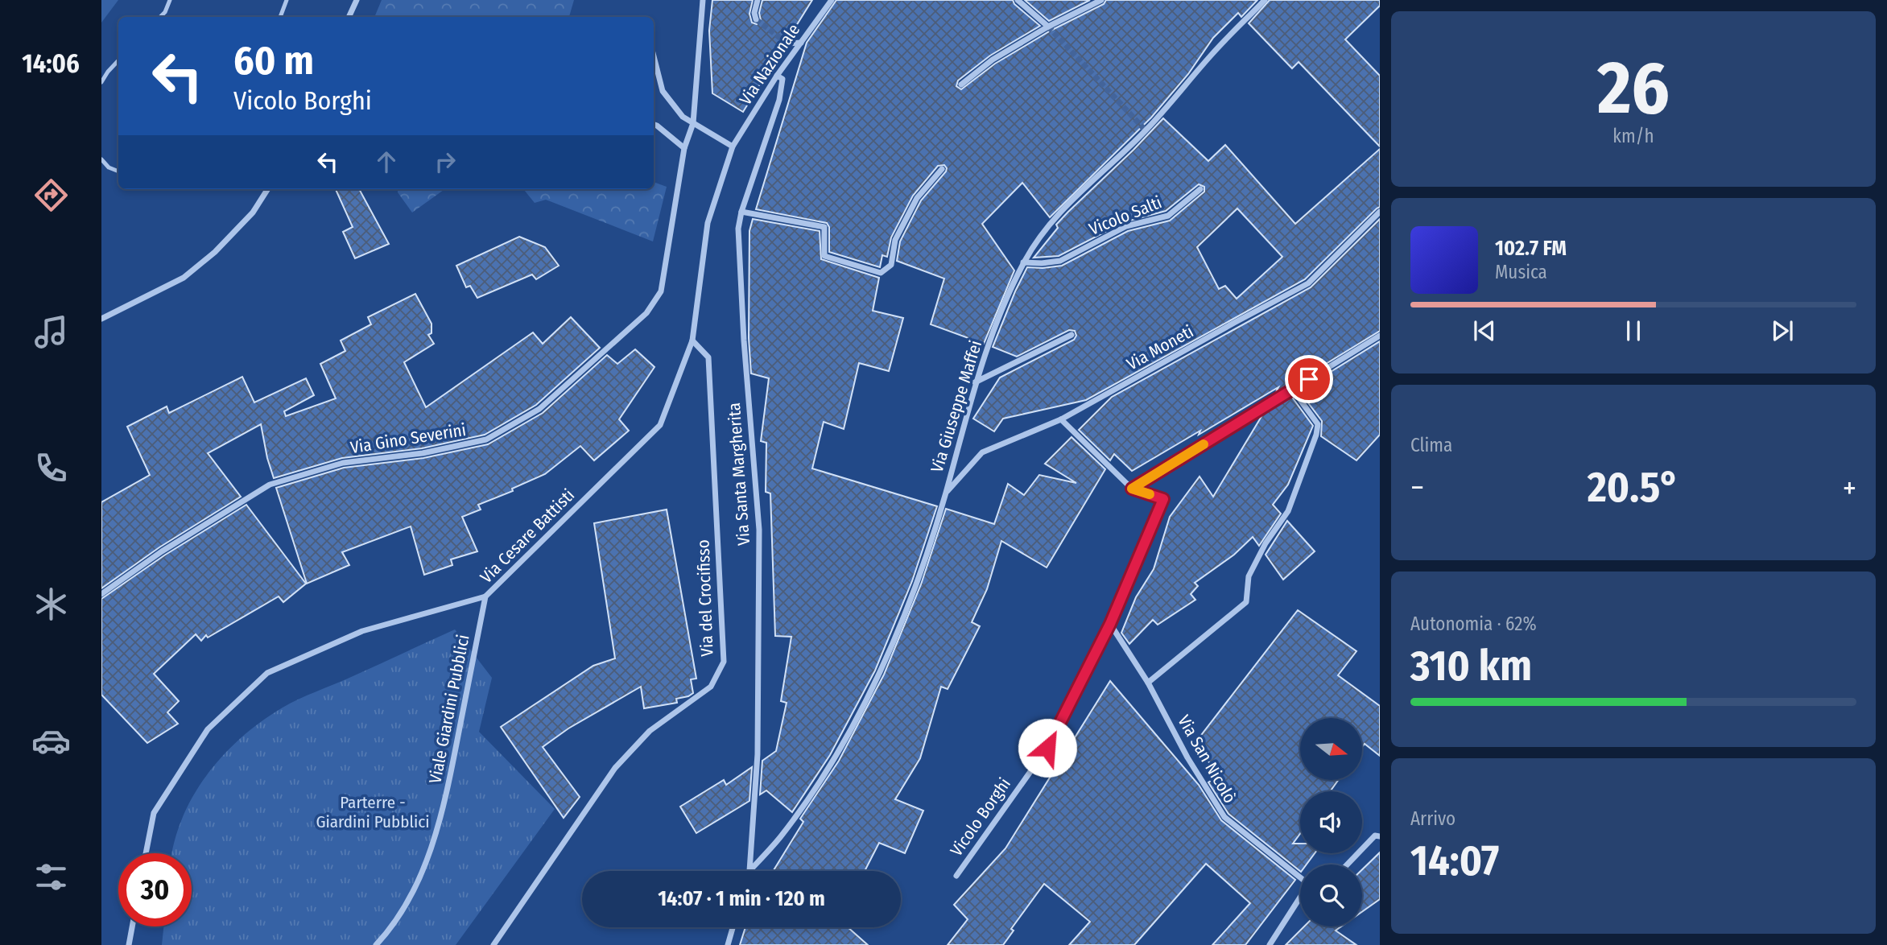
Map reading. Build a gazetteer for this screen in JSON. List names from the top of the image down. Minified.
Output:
{"streets":{"street":["Via Nazionale","Vicolo Salti","Via Moneti","Via Giuseppe Maffei","Via Gino Severini","Via Santa Margherita","Via Cesare Battisti","Via del Crocifisso","Viale Giardini Pubblici","Via San Nicolò","Vicolo Borghi"]},"crossings":[["Via Nazionale","Via Santa Margherita"],["Via Nazionale","Via Cesare Battisti"],["Vicolo Salti","Via Giuseppe Maffei"],["Via Moneti","Via Giuseppe Maffei"],["Via Moneti","Vicolo Borghi"],["Via Giuseppe Maffei","Via Santa Margherita"],["Via Cesare Battisti","Via del Crocifisso"],["Via Cesare Battisti","Viale Giardini Pubblici"],["Via San Nicolò","Vicolo Borghi"]],"parks":["Parterre - Giardini Pubblici"],"north":"right","page":{"tabs":"14:06","tile":[["26","km/h"],"Clima",["Autonomia · 62%","310 km"],["Arrivo","14:07"]],"turn":["60 m","Vicolo Borghi"],"song":["102.7 FM","Musica"],"heat":["−","20.5°","+"],"limit":"30","trip":"14:07 · 1 min · 120 m"}}
